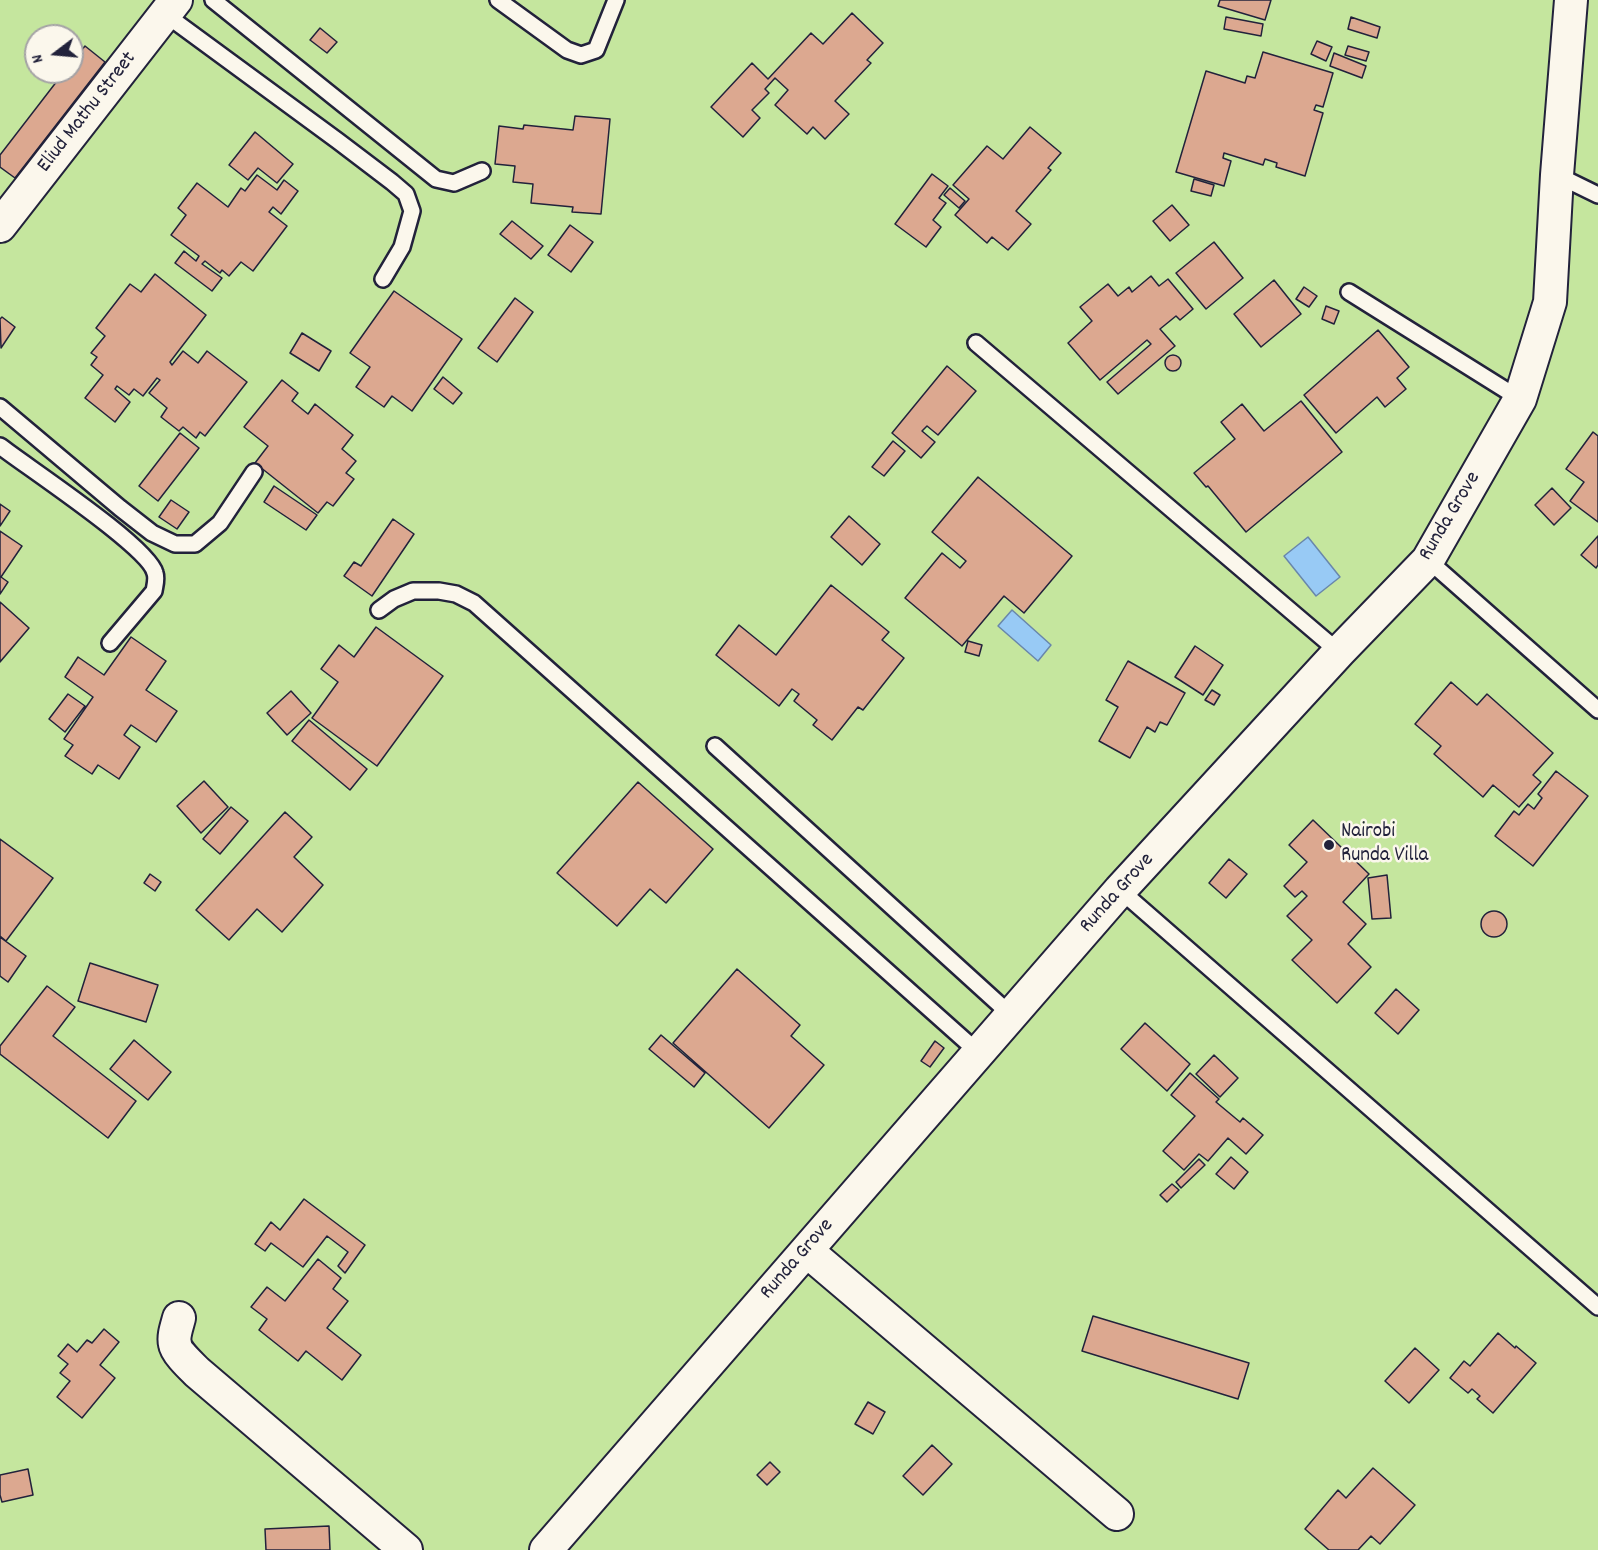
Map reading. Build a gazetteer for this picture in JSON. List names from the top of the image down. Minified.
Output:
{"streets":{"street":["Eliud Mathu Street","Runda Grove"]},"places":["Nairobi Runda Villa"],"north":"left"}
